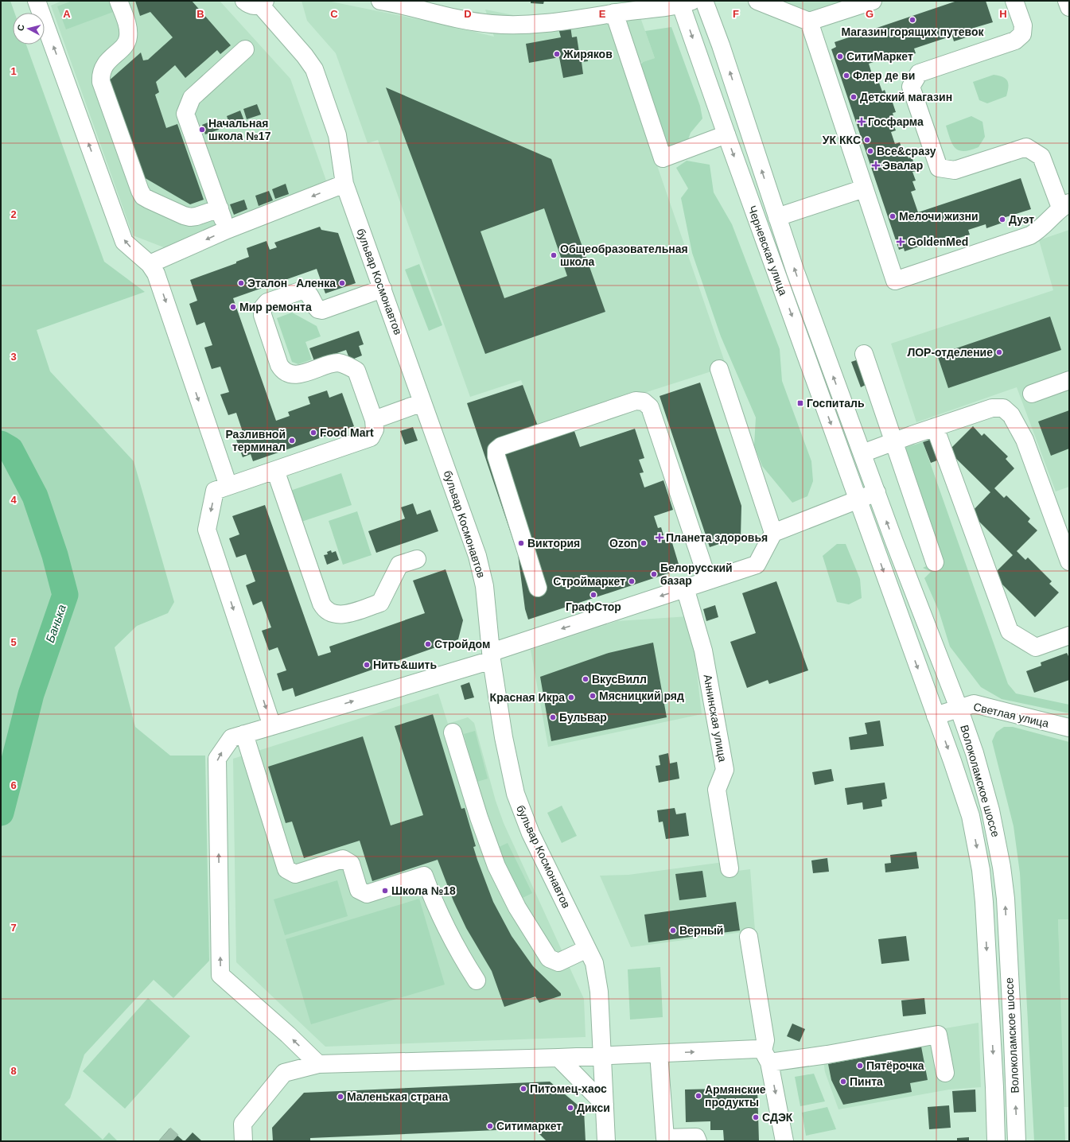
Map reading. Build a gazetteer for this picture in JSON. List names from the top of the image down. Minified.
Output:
{"streets":{"main road":["Черневская улица","бульвар Космонавтов","Светлая улица","Аннинская улица","Волоколамское шоссе"]},"crossings":[["Черневская улица","Волоколамское шоссе"],["Светлая улица","Волоколамское шоссе"]],"water":["Банька"],"places":{"other":["Магазин горящих путевок","Жиряков","СитиМаркет","Флер де ви","Детский магазин","Начальная школа №17","УК ККС","Все&сразу","Мелочи жизни","Дуэт","Общеобразовательная школа","Эталон","Аленка","Мир ремонта","ЛОР-отделение","Food Mart","Разливной терминал","Виктория","Ozon","Белорусский базар","Строймаркет","ГрафСтор","Стройдом","Нить&шить","ВкусВилл","Мясницкий ряд","Красная Икра","Бульвар","Школа №18","Верный","Пятёрочка","Пинта","Питомец-хаос","Армянские продукты","Маленькая страна","Дикси","СДЭК","Ситимаркет"],"health":["Госфарма","Эвалар","GoldenMed","Планета здоровья"],"transit":["Госпиталь"]},"north":"left","grid":{"columns":["A","B","C","D","E","F","G","H"],"rows":["1","2","3","4","5","6","7","8"]}}
